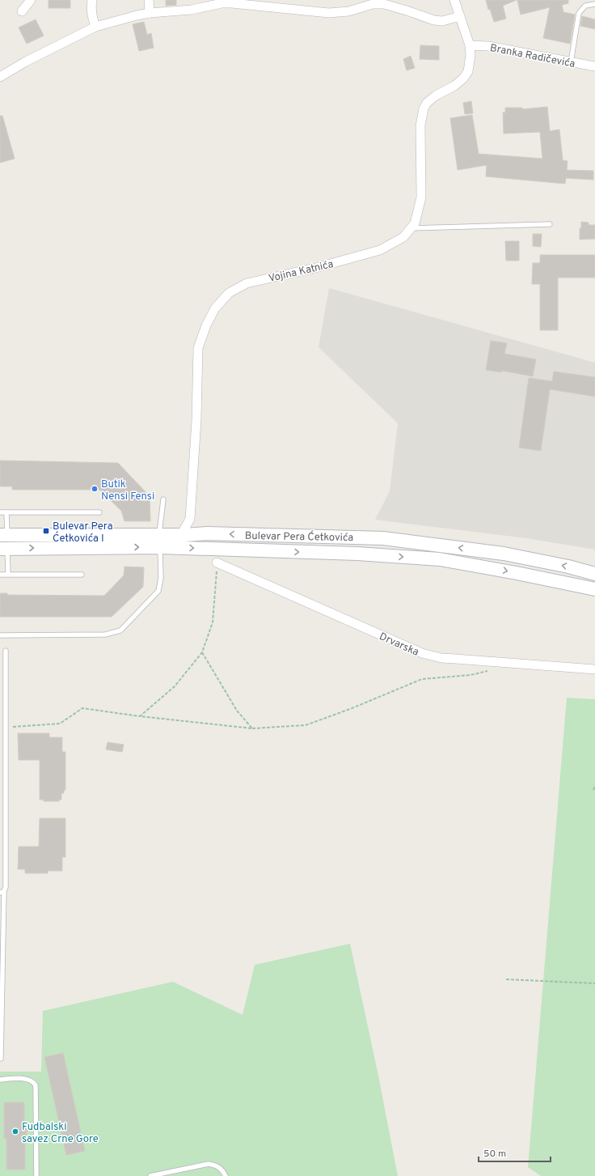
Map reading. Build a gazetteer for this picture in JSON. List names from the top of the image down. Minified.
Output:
{"streets":{"main road":["Bulevar Pera Ćetkovića"],"street":["Branka Radičevića","Vojina Katnića","Drvarska"]},"crossings":[["Branka Radičevića","Vojina Katnića"],["Vojina Katnića","Bulevar Pera Ćetkovića"]],"places":{"other":["Butik Nensi Fensi","Fudbalski savez Crne Gore"],"transit":["Bulevar Pera Ćetkovića I"]},"scale_bar":"50 m"}
